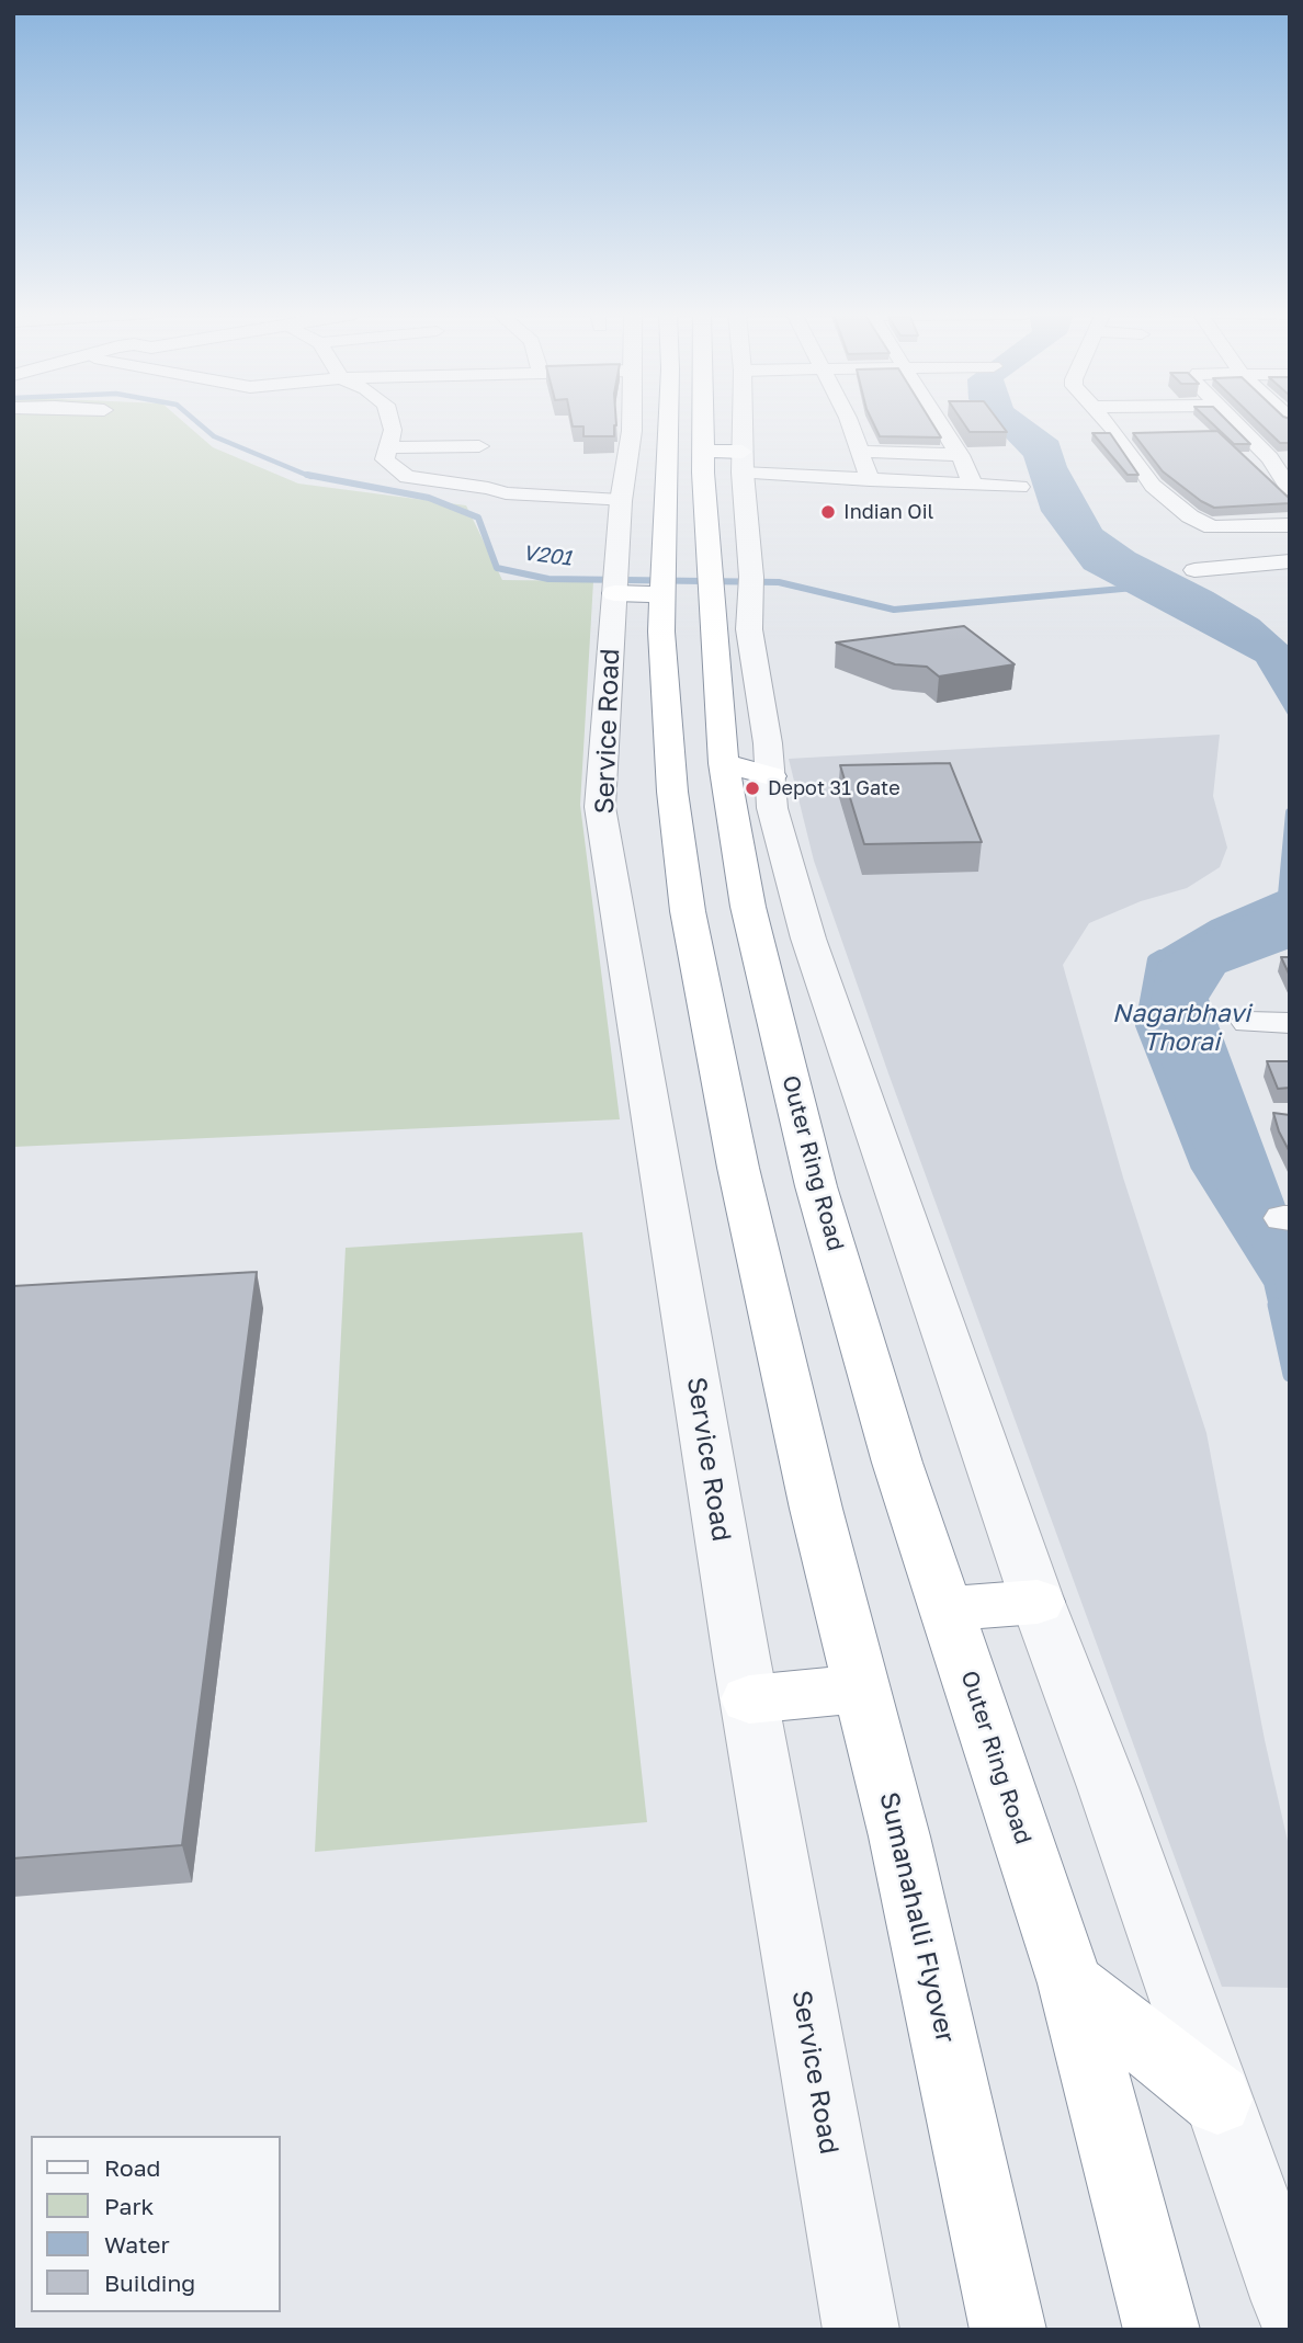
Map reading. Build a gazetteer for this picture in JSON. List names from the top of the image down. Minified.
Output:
{"streets":{"highway":["Outer Ring Road","Sumanahalli Flyover"],"street":["Service Road"]},"water":["V201","Nagarbhavi Thorai"],"places":["Indian Oil","Depot 31 Gate"],"legend":["Road","Park","Water","Building"]}
